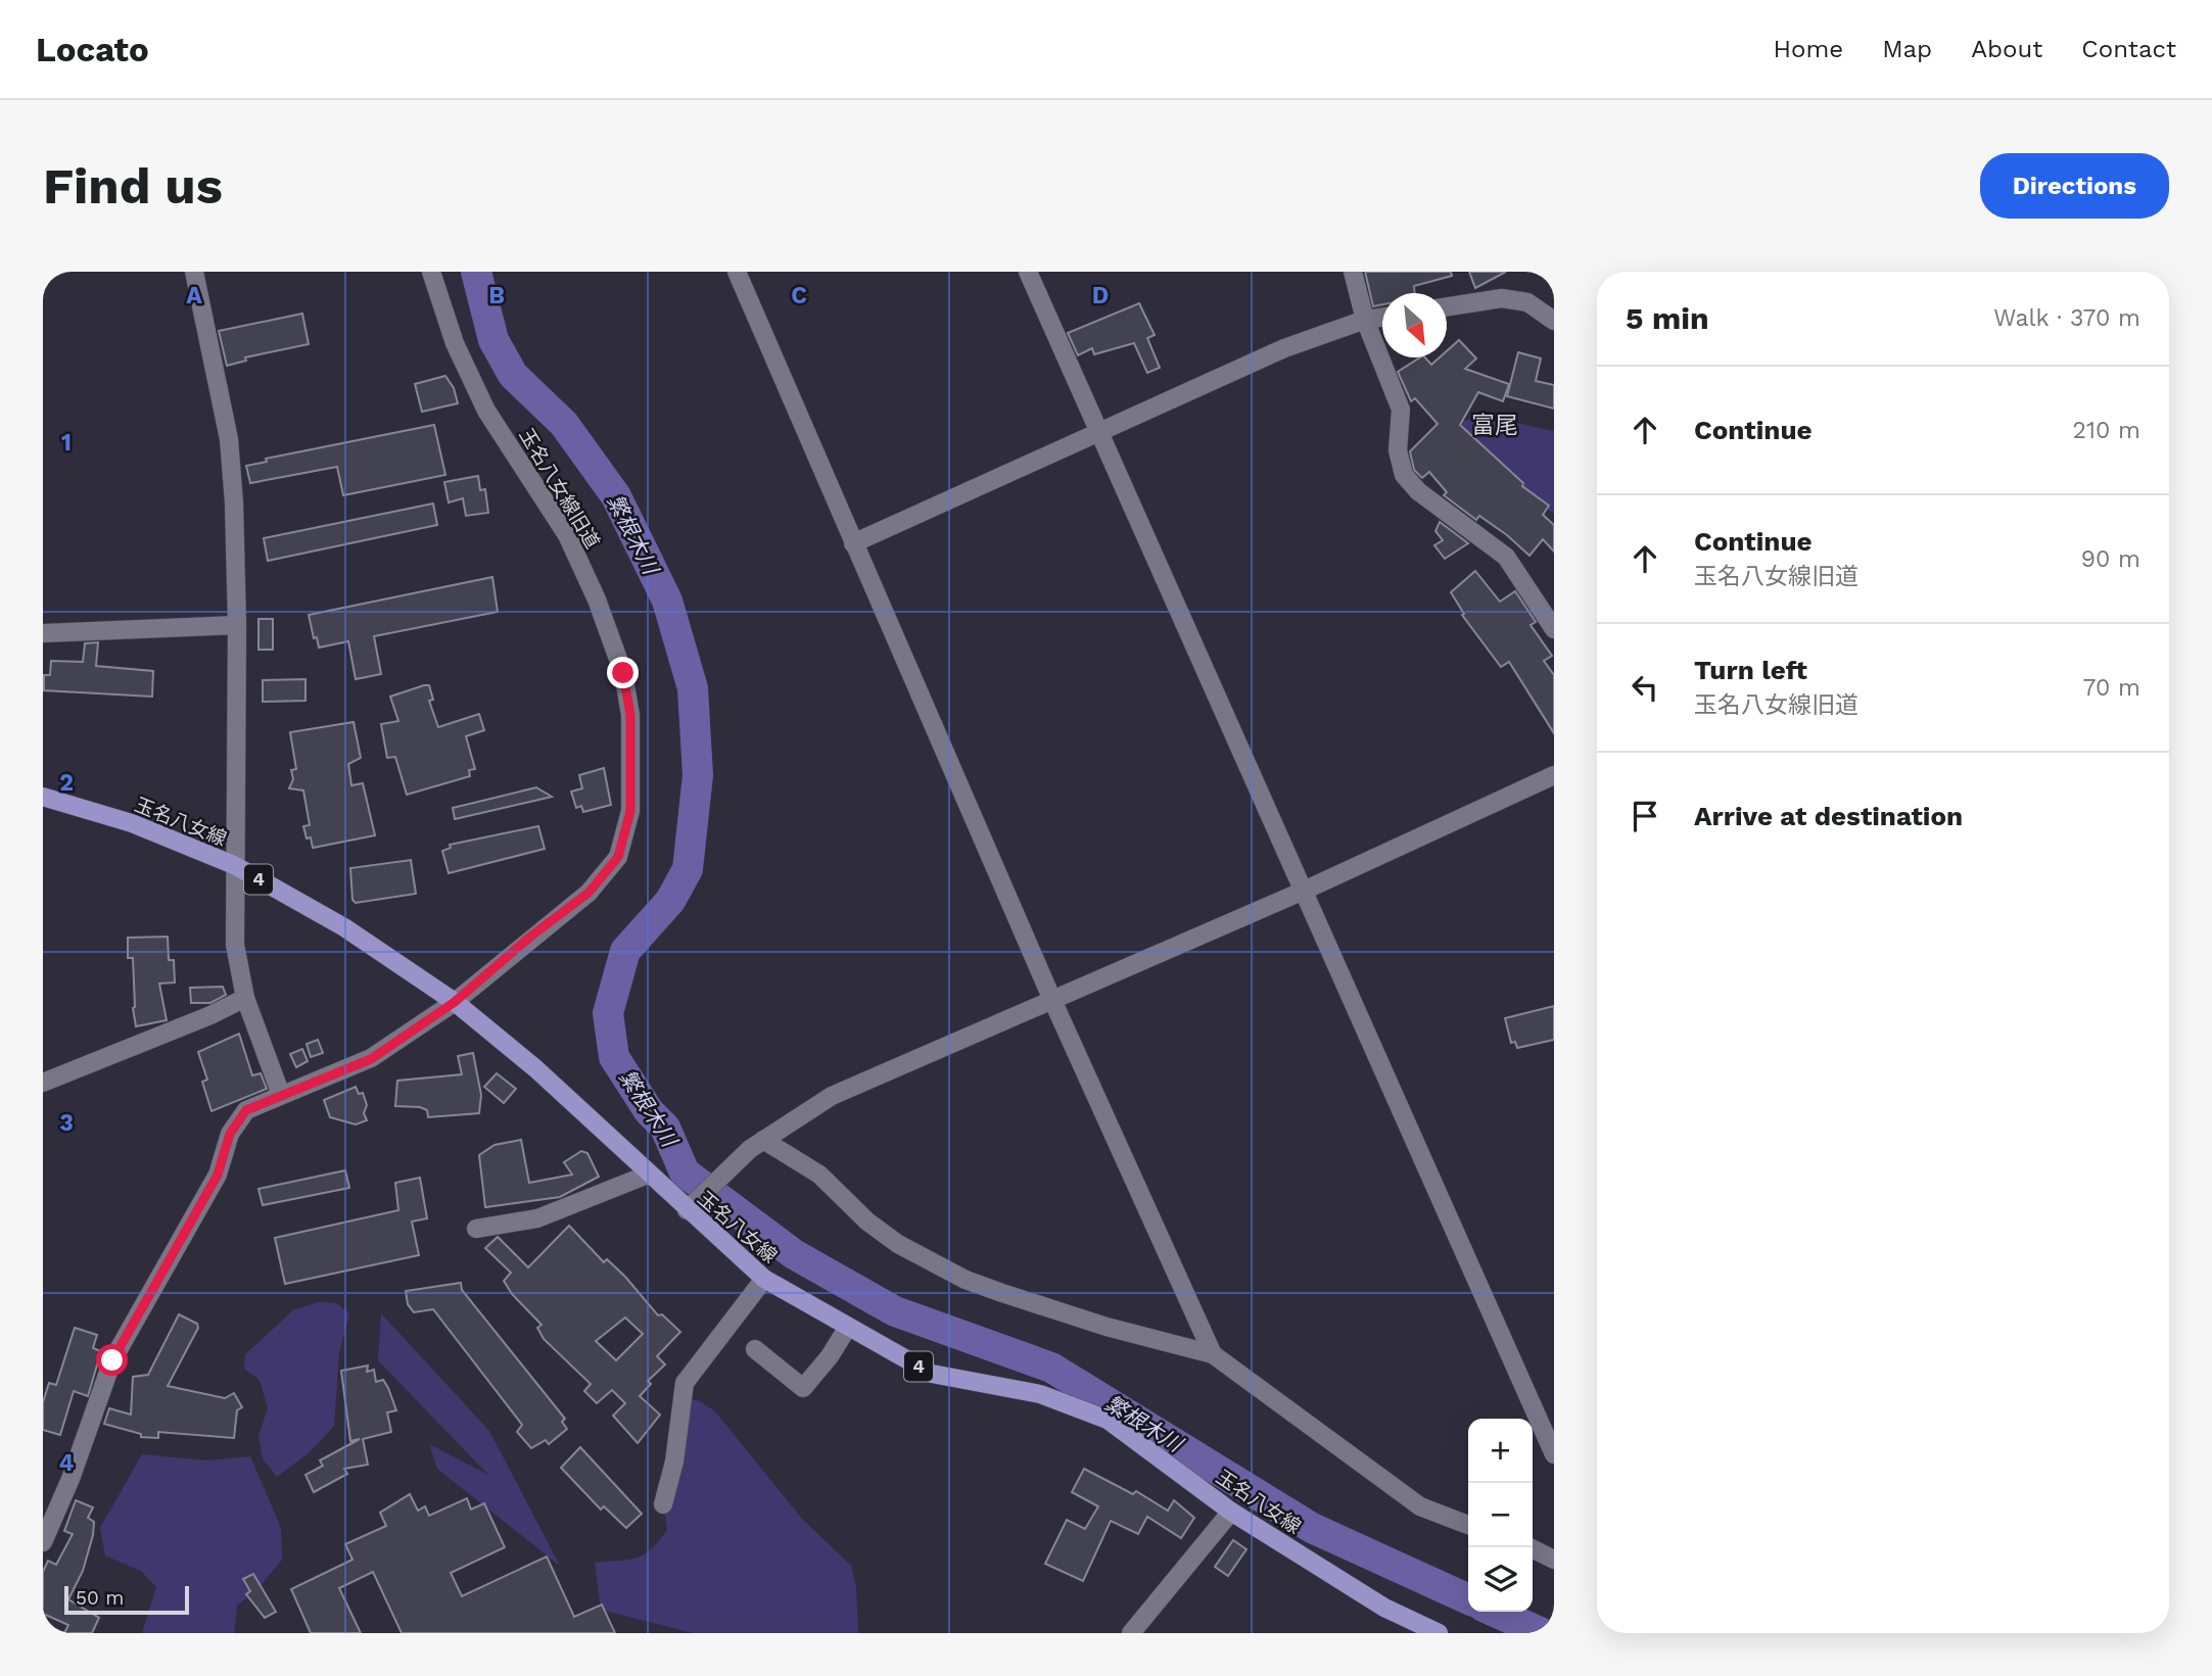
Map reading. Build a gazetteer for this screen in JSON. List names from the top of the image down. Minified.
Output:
{"streets":{"main road":["玉名八女線","4"],"street":["玉名八女線旧道"]},"crossings":[["玉名八女線旧道","玉名八女線"]],"districts":["富尾"],"water":["繁根木川"],"scale_bar":"50 m","north":"bottom right","page":{"header":"Locato","nav":["Home","Map","About","Contact"],"buttons":"Directions","title":"Find us","heading":["5 min","Walk · 370 m"],"list":[["Continue","210 m"],["Continue","玉名八女線旧道","90 m"],["Turn left","玉名八女線旧道","70 m"],"Arrive at destination"],"map_buttons":["+","−"],"scale":"50 m"},"grid":{"columns":["A","B","C","D"],"rows":["1","2","3","4"]}}
